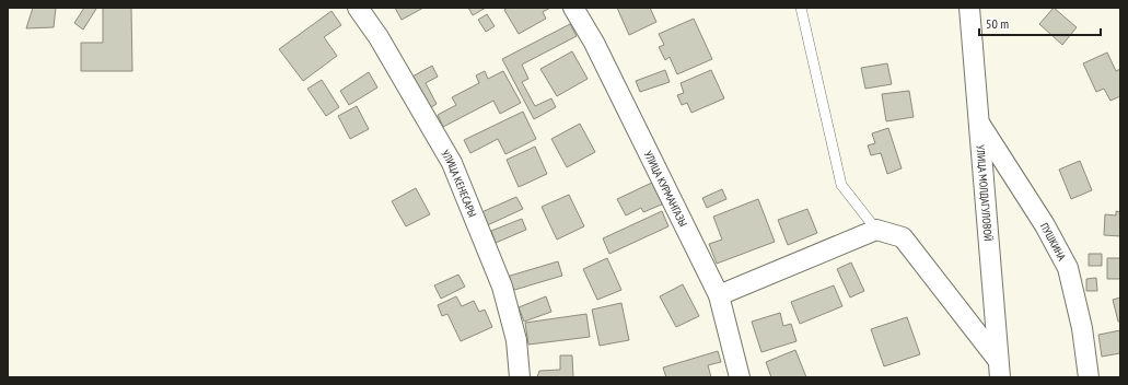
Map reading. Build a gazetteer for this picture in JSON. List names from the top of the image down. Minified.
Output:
{"streets":{"street":["УЛИЦА КЕНЕСАРЫ","УЛИЦА КУРМАНГАЗЫ","УЛИЦА МОЛДАГУЛОВОЙ","ПУШКИНА"]},"crossings":[["УЛИЦА МОЛДАГУЛОВОЙ","ПУШКИНА"]],"scale_bar":"50 m"}
